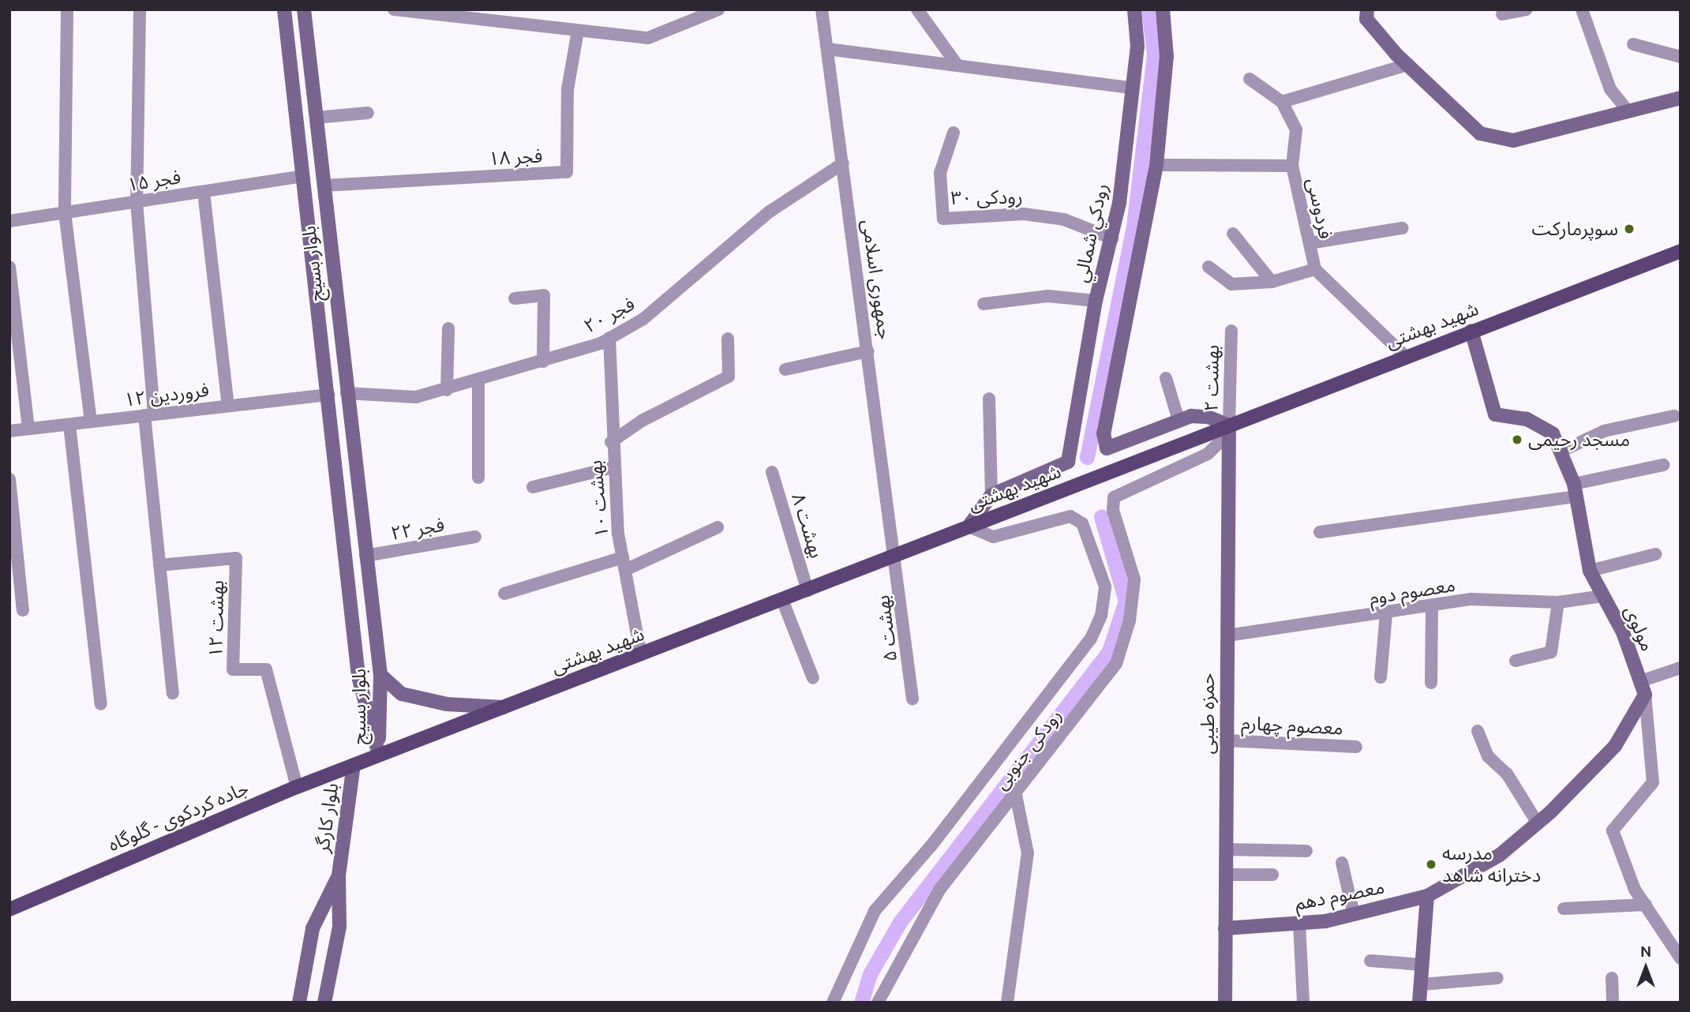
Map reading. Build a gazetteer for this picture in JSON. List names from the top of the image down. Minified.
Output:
{"streets":{"main road":["شهید بهشتی","جاده کردکوی - گلوگاه"],"street":["فجر ۱۸","فجر ۱۵","رودکی ۳۰","فردوسی","رودکي شمالي","بلوار بسیج","جمهوری اسلامی","فجر ۲۰","بهشت ۲","۱۲ فروردین","بهشت ۱۰","بهشت ۸","فجر ۲۲","معصوم دوم","بهشت ۱۲","بهشت ۵","مولوی","حمزه طیبی","معصوم چهارم","رودکی جنوبی","بلوار کارگر","معصوم دهم"]},"crossings":[["فجر ۱۸","بلوار بسیج"],["فجر ۱۵","بلوار بسیج"],["رودکی ۳۰","رودکي شمالي"],["فردوسی","شهید بهشتی"],["بلوار بسیج","فجر ۲۰"],["بلوار بسیج","شهید بهشتی"],["بلوار بسیج","۱۲ فروردین"],["بلوار بسیج","فجر ۲۲"],["جمهوری اسلامی","فجر ۲۰"],["جمهوری اسلامی","شهید بهشتی"],["جمهوری اسلامی","بهشت ۵"],["فجر ۲۰","بهشت ۱۰"],["شهید بهشتی","بهشت ۲"],["شهید بهشتی","بهشت ۱۰"],["شهید بهشتی","بهشت ۸"],["شهید بهشتی","بهشت ۵"],["شهید بهشتی","مولوی"],["شهید بهشتی","حمزه طیبی"],["شهید بهشتی","رودکی جنوبی"],["شهید بهشتی","جاده کردکوی - گلوگاه"],["شهید بهشتی","بلوار کارگر"],["بهشت ۲","حمزه طیبی"],["بهشت ۲","رودکی جنوبی"],["معصوم دوم","مولوی"],["معصوم دوم","حمزه طیبی"],["بهشت ۱۲","جاده کردکوی - گلوگاه"],["حمزه طیبی","معصوم چهارم"],["حمزه طیبی","رودکی جنوبی"],["حمزه طیبی","معصوم دهم"],["جاده کردکوی - گلوگاه","بلوار کارگر"]],"places":["سوپرمارکت","مسجد رحیمی","مدرسه دخترانه شاهد"],"north":"top"}
